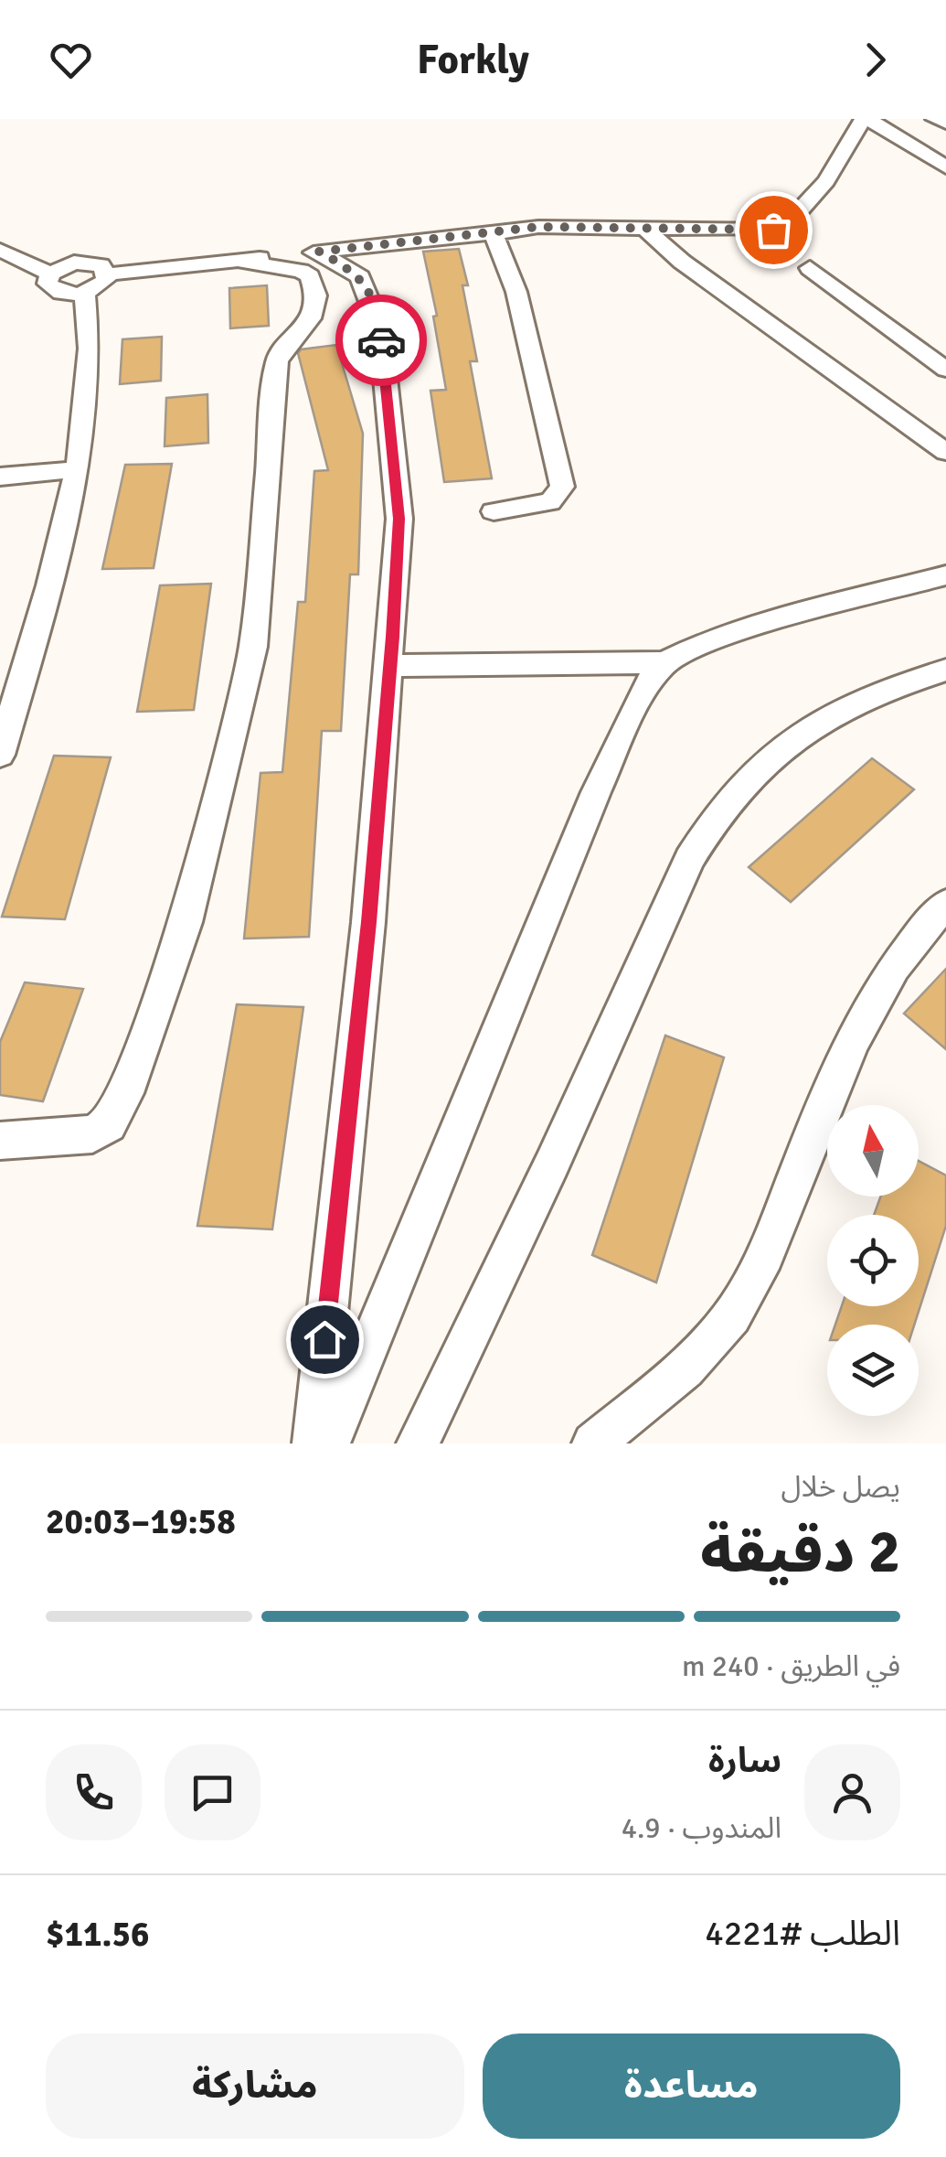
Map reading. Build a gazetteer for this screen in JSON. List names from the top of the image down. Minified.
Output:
{"north":"top","page":{"header":"Forkly","heading":["2 دقيقة","يصل خلال","19:58–20:03"],"panel":["سارة","المندوب · 4.9","الطلب #4221","$11.56"],"bar":"في الطريق · 240 m","buttons":["مساعدة","مشاركة"]}}
